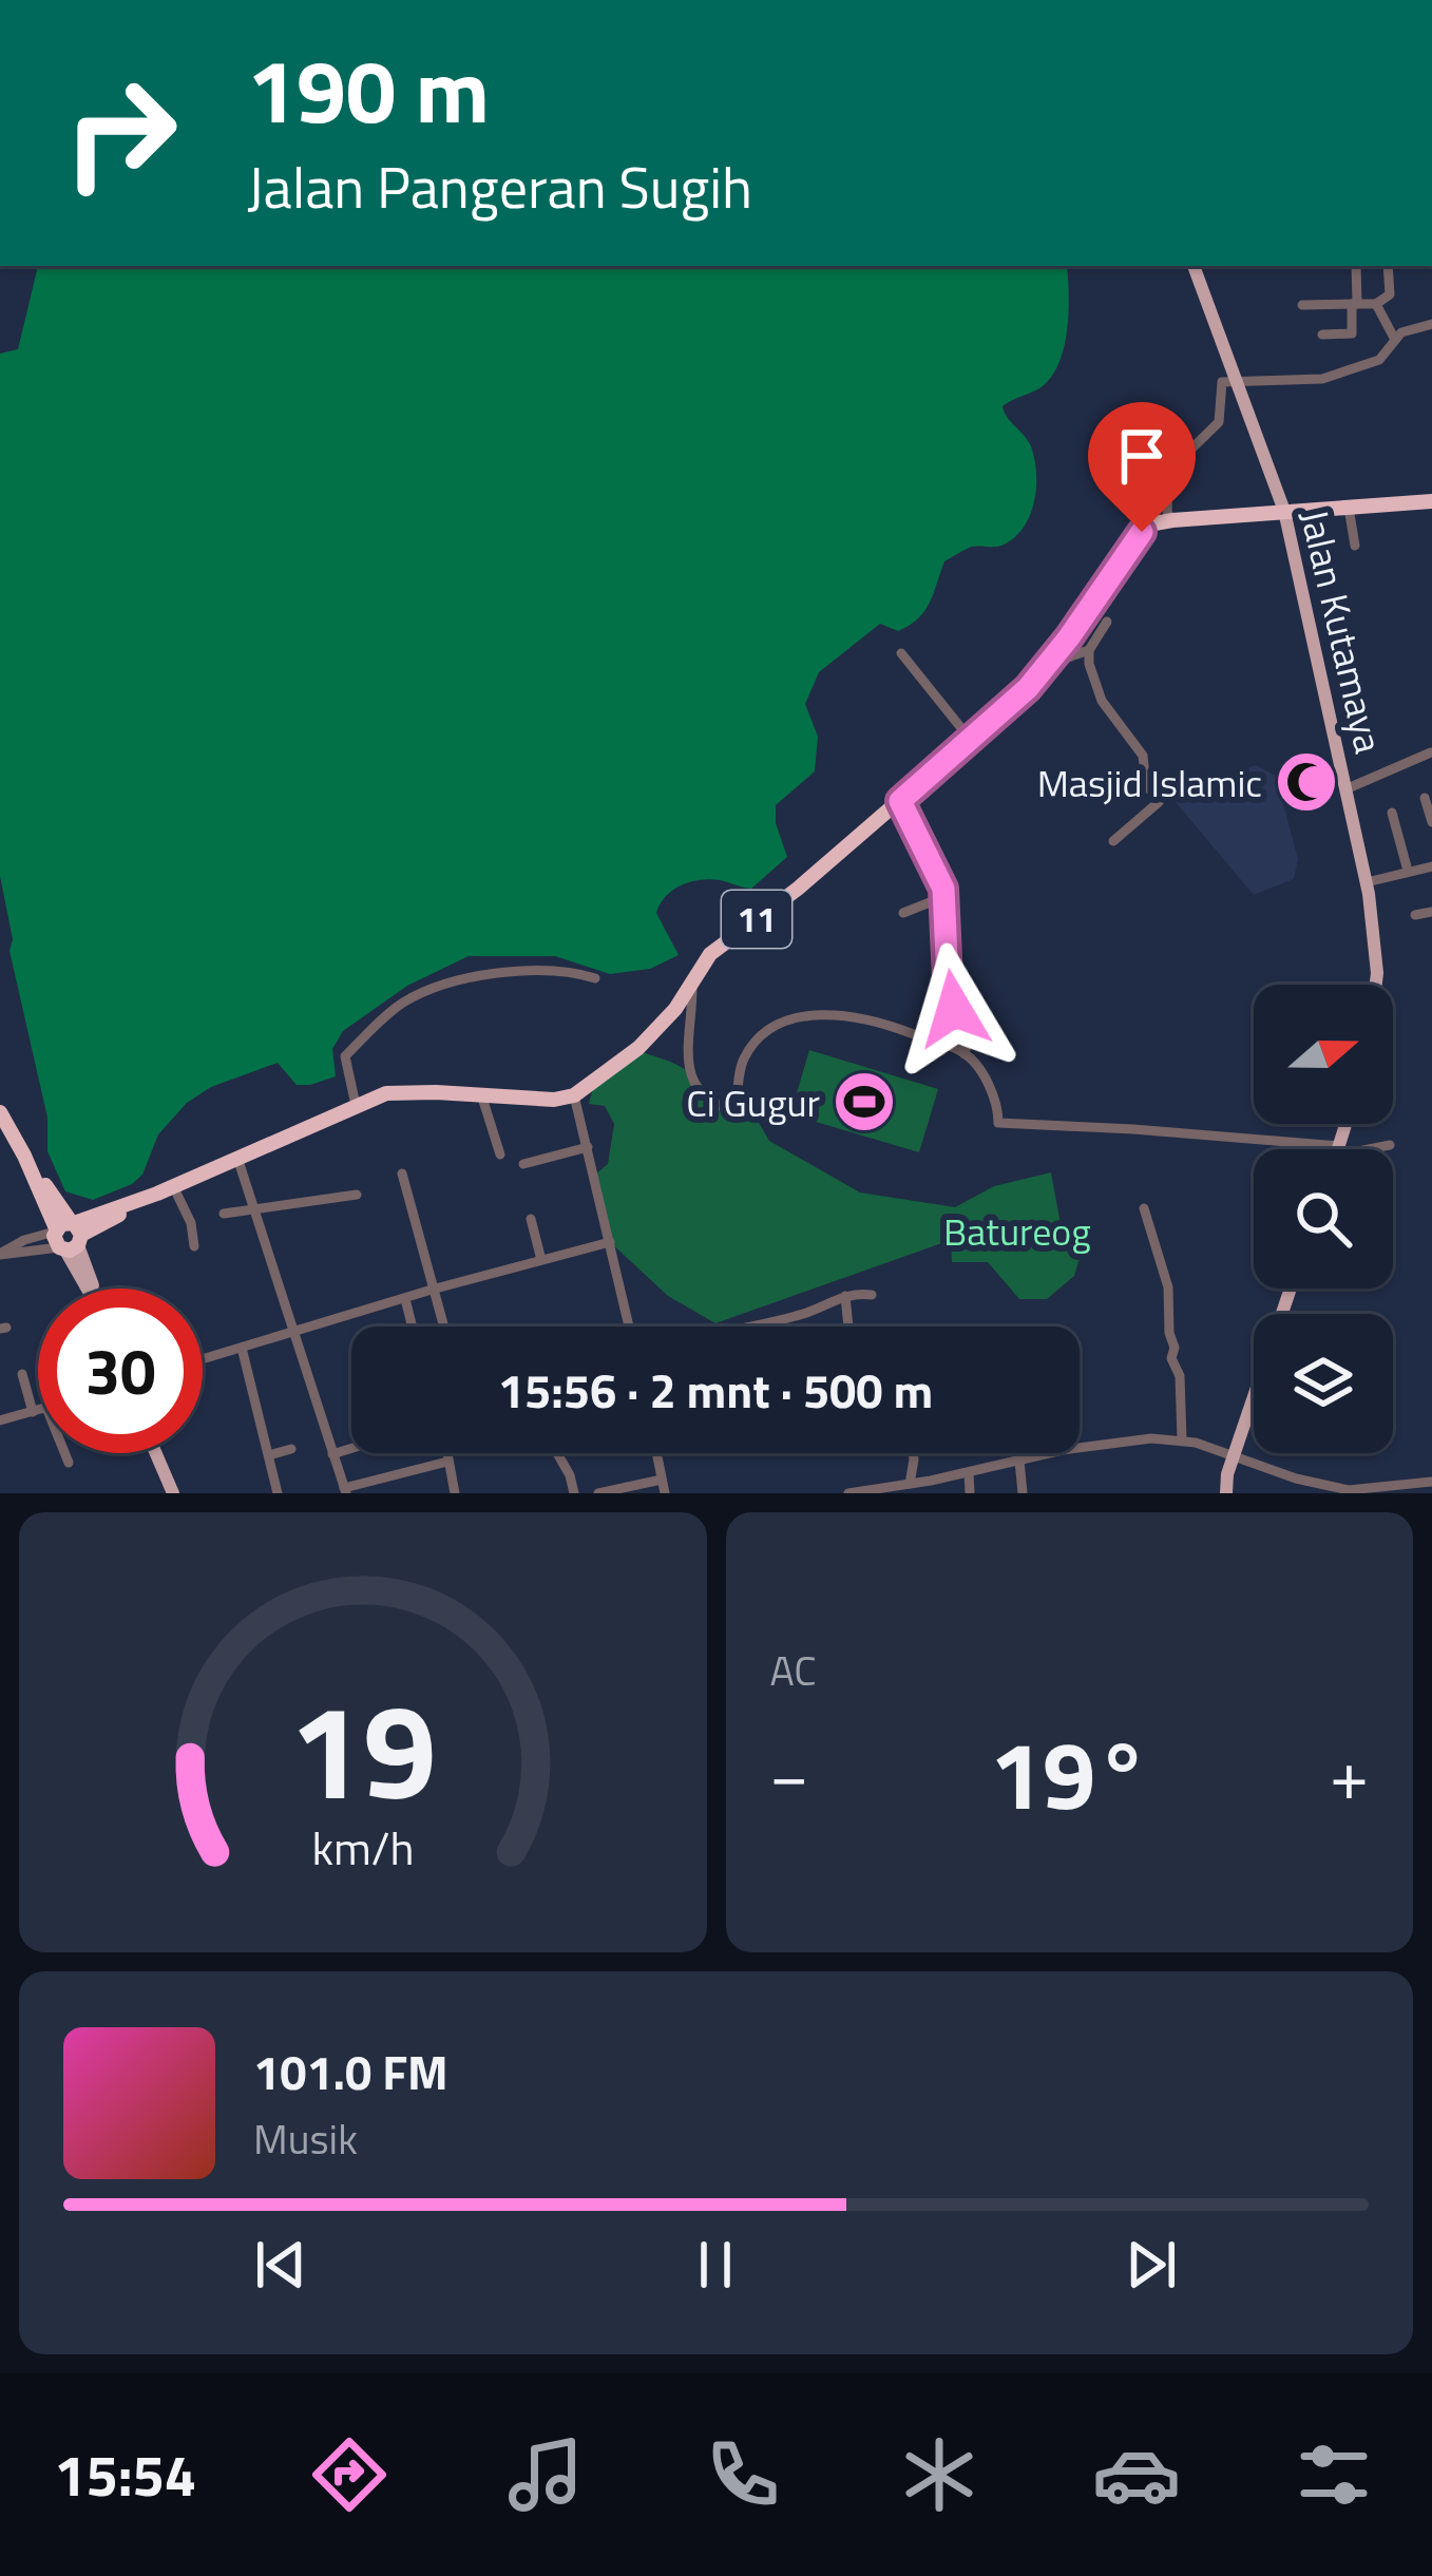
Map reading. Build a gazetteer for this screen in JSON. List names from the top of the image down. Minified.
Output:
{"streets":{"highway":["11"],"main road":["Jalan Kutamaya"]},"parks":["Batureog"],"places":{"mosque":["Masjid Islamic"],"sports":["Ci Gugur"]},"north":"right","page":{"turn":["190 m","Jalan Pangeran Sugih"],"limit":"30","trip":"15:56 · 2 mnt · 500 m","tile":"AC","heat":["−","19°","+"],"song":["101.0 FM","Musik"],"tabs":"15:54","gauge":["19","km/h"]}}
